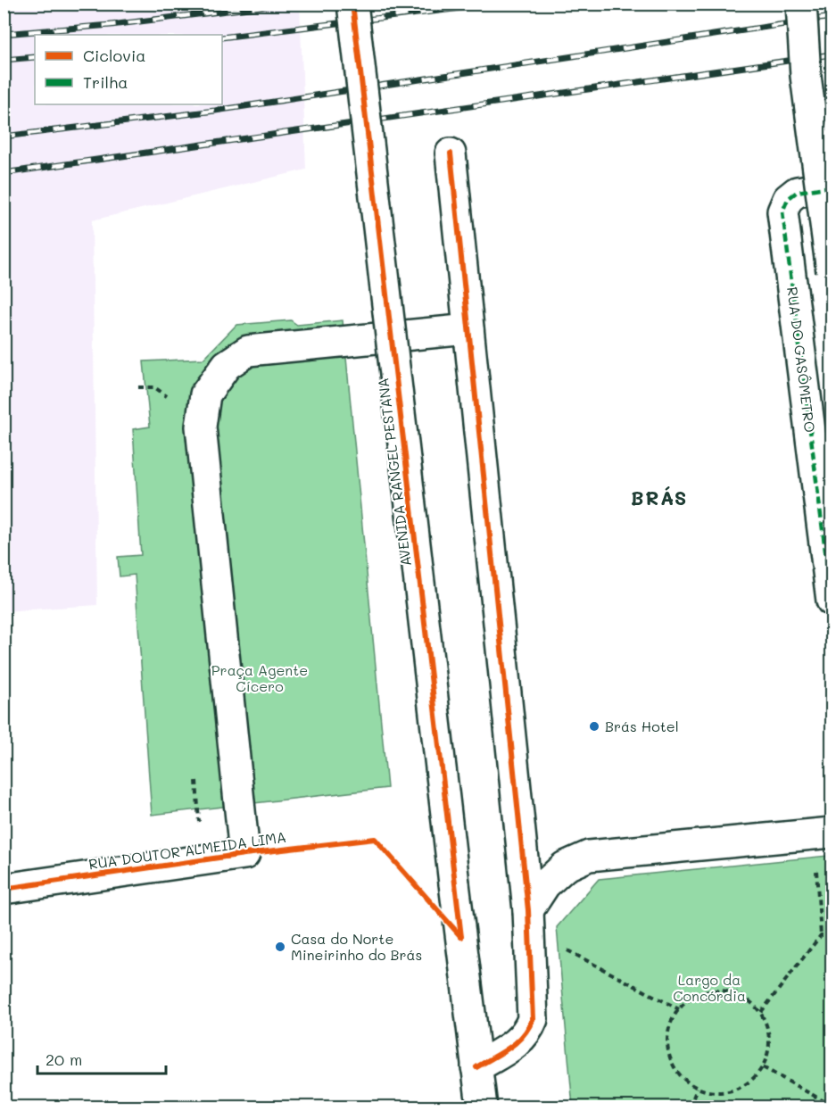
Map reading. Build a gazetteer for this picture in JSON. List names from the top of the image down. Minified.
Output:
{"streets":{"street":["RUA DO GASÔMETRO","AVENIDA RANGEL PESTANA","RUA DOUTOR ALMEIDA LIMA"]},"districts":["BRÁS"],"parks":["Praça Agente Cícero","Largo da Concórdia"],"places":["Brás Hotel","Casa do Norte Mineirinho do Brás"],"legend":["Ciclovia","Trilha"],"scale_bar":"20 m"}
